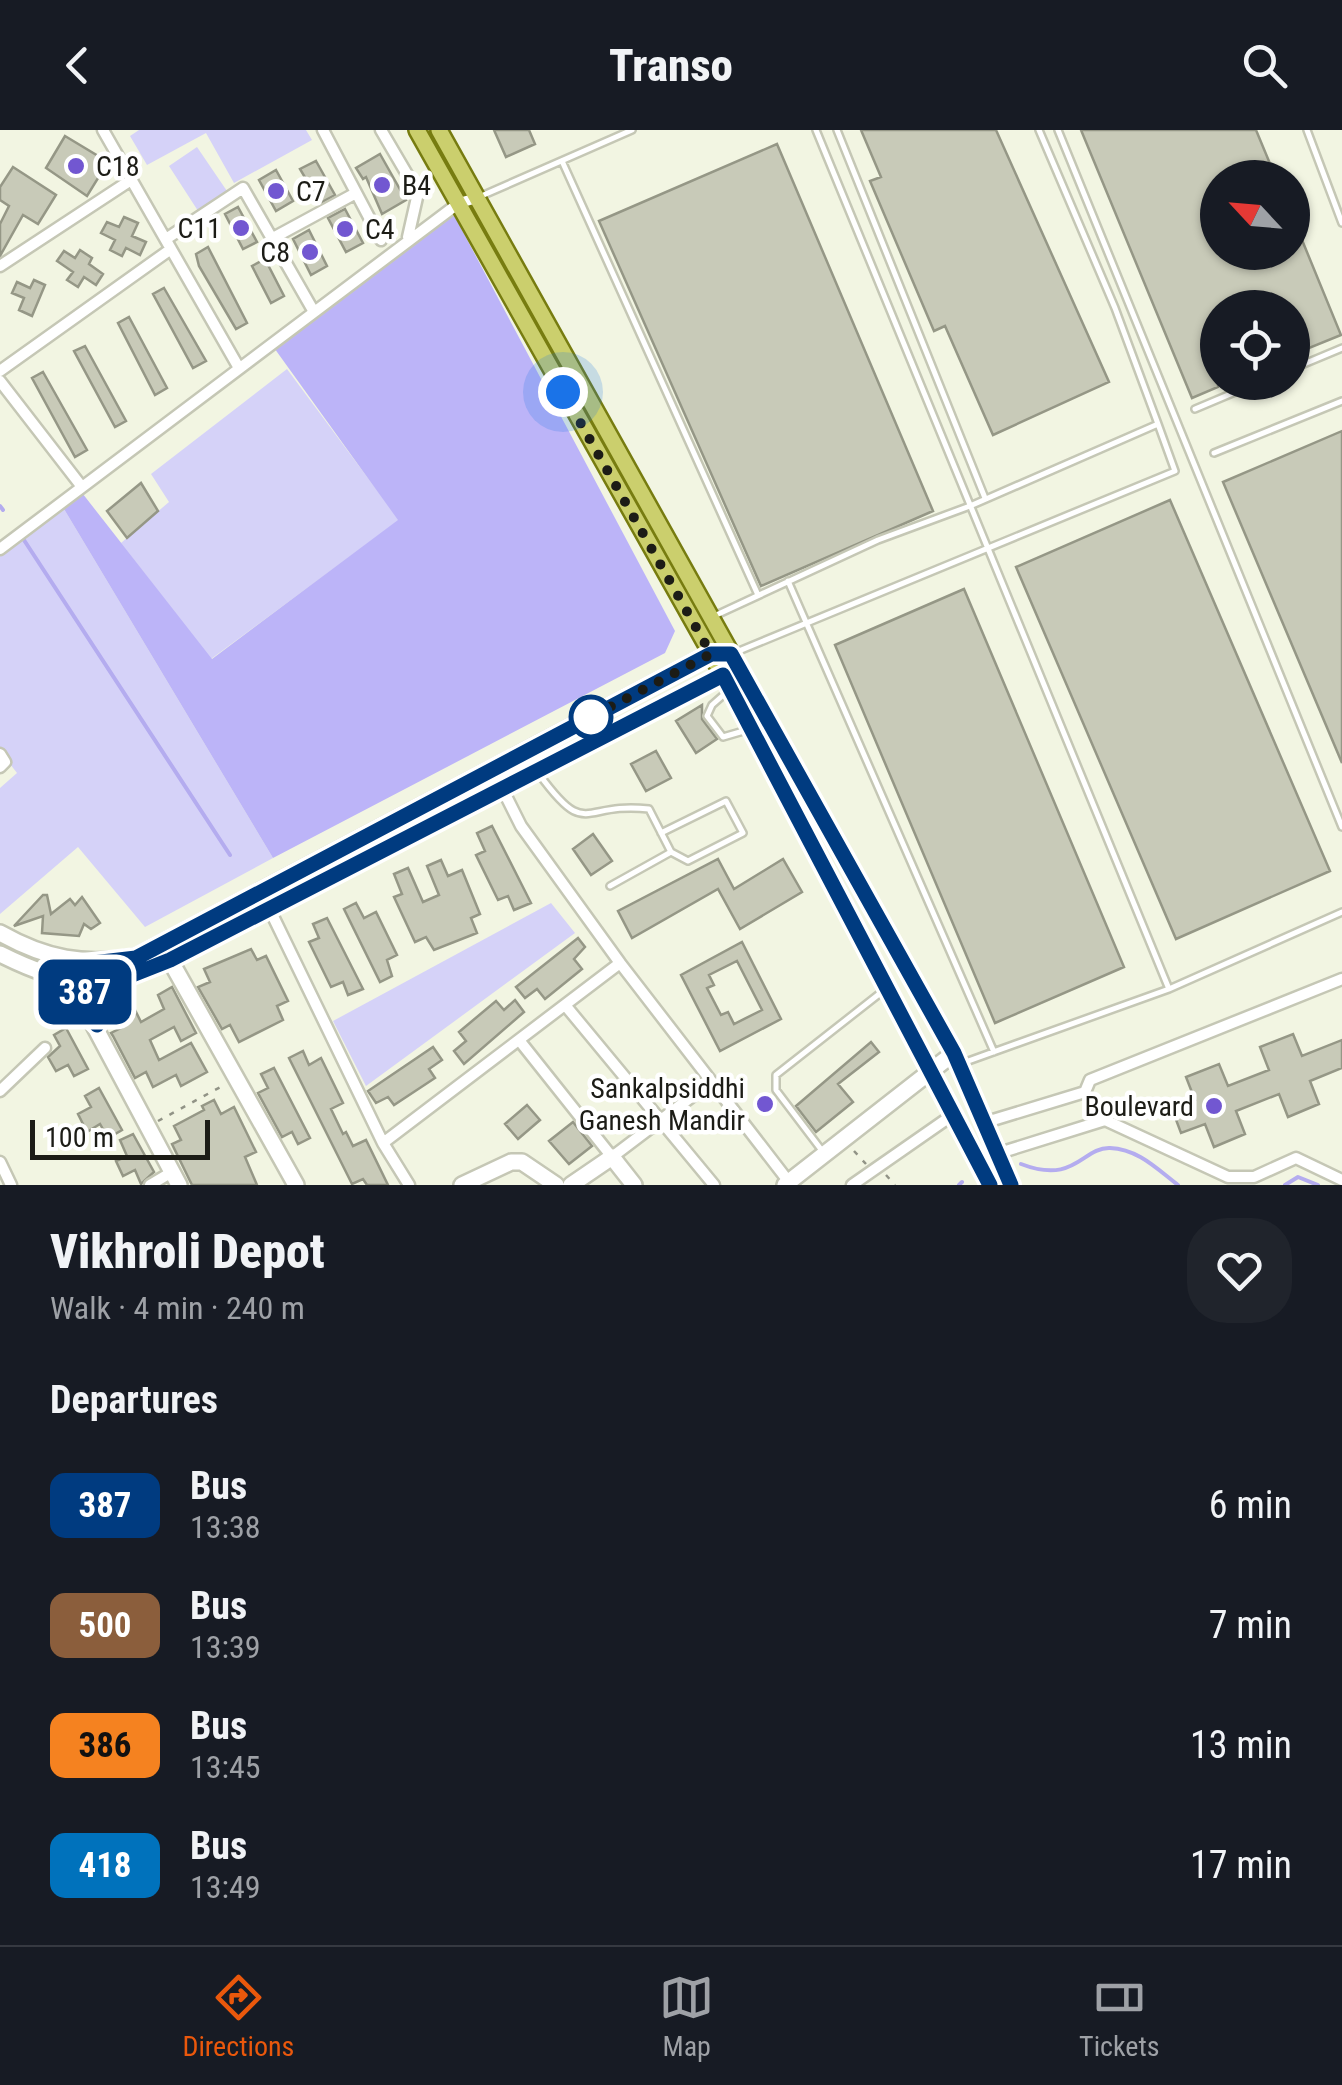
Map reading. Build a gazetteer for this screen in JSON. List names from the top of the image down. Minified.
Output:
{"places":["C18","B4","C7","C11","C4","C8","Sankalpsiddhi Ganesh Mandir","Boulevard"],"lines":["bus line 387"],"scale_bar":"100 m","north":"top left","page":{"header":"Transo","on_map":"387","scale":"100 m","heading":[["Vikhroli Depot","Walk · 4 min · 240 m"],"Departures"],"list":[{"mark":"387","name":"Bus","note":"13:38","value":"6 min"},{"mark":"500","name":"Bus","note":"13:39","value":"7 min"},{"mark":"386","name":"Bus","note":"13:45","value":"13 min"},{"mark":"418","name":"Bus","note":"13:49","value":"17 min"}],"tabs":["Directions","Map","Tickets"]}}
